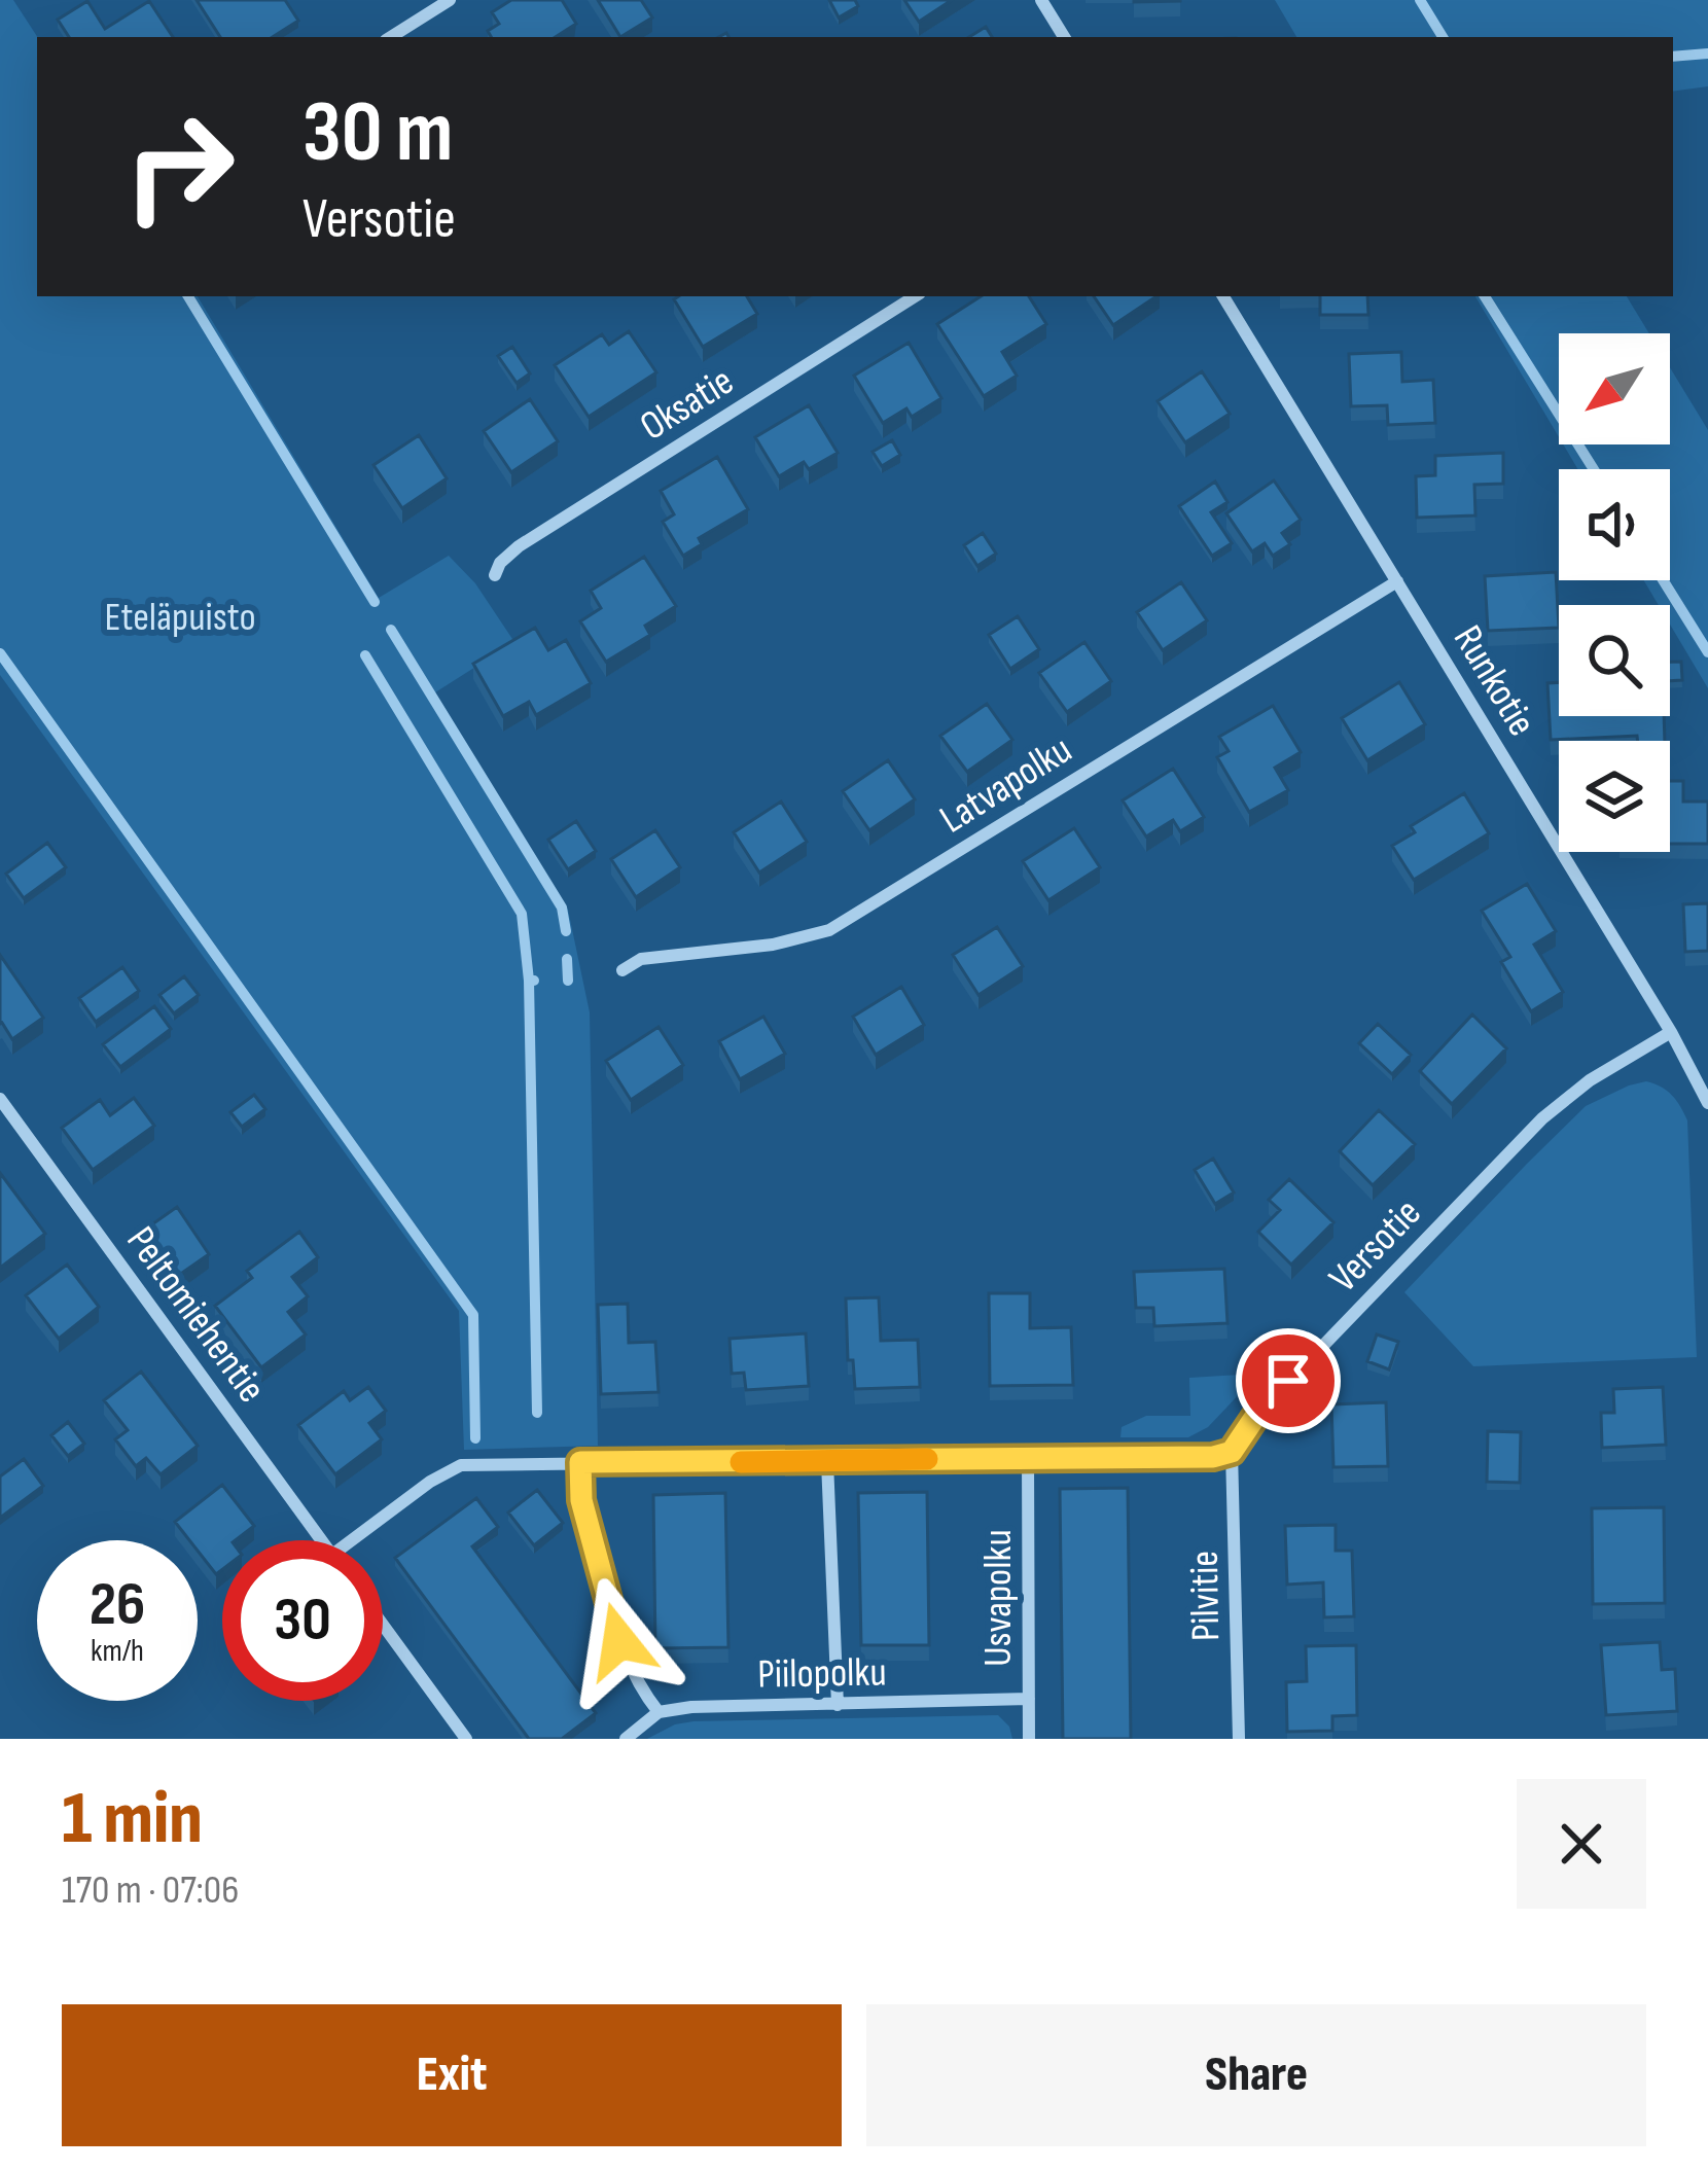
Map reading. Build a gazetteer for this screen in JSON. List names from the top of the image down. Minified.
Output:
{"streets":{"street":["Oksatie","Runkotie","Latvapolku","Versotie","Peltomiehentie","Pilvitie","Usvapolku","Piilopolku"]},"crossings":[["Runkotie","Latvapolku"],["Runkotie","Versotie"],["Versotie","Pilvitie"],["Usvapolku","Piilopolku"]],"parks":["Eteläpuisto"],"north":"bottom left","page":{"turn":["30 m","Versotie"],"speed":"26 km/h","limit":"30","heading":["1 min","170 m · 07:06"],"buttons":["Exit","Share"]}}
